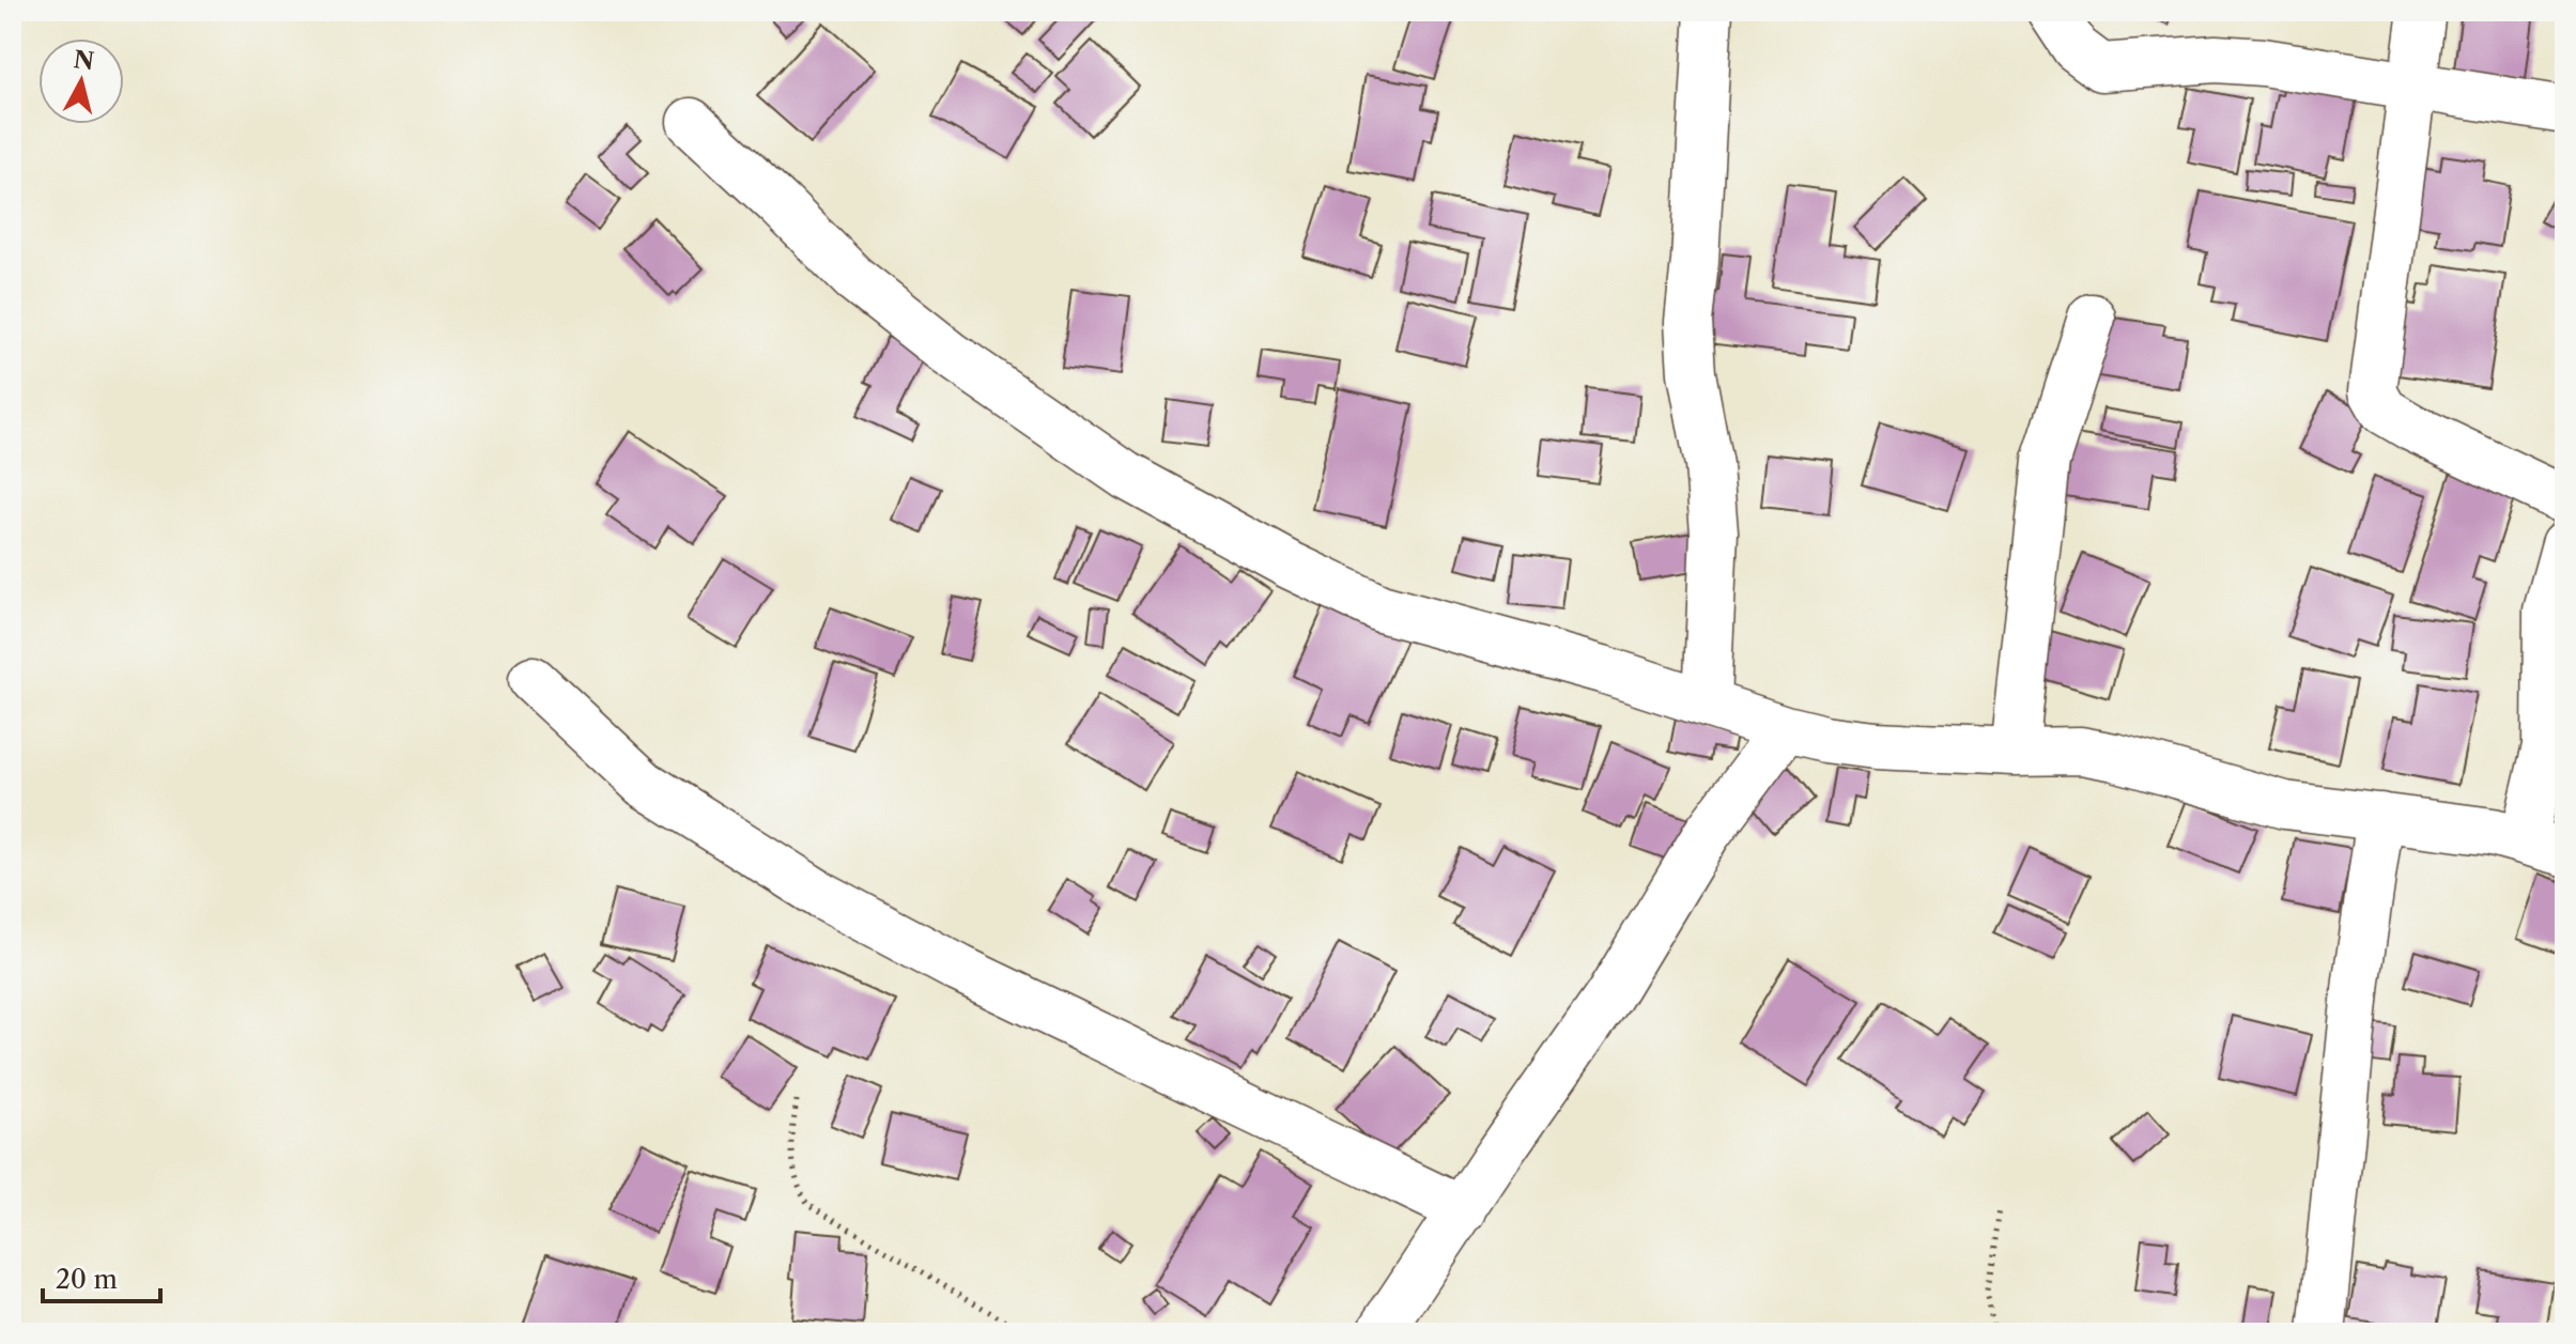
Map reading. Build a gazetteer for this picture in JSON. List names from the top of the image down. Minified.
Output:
{"scale_bar":"20 m","north":"top"}
